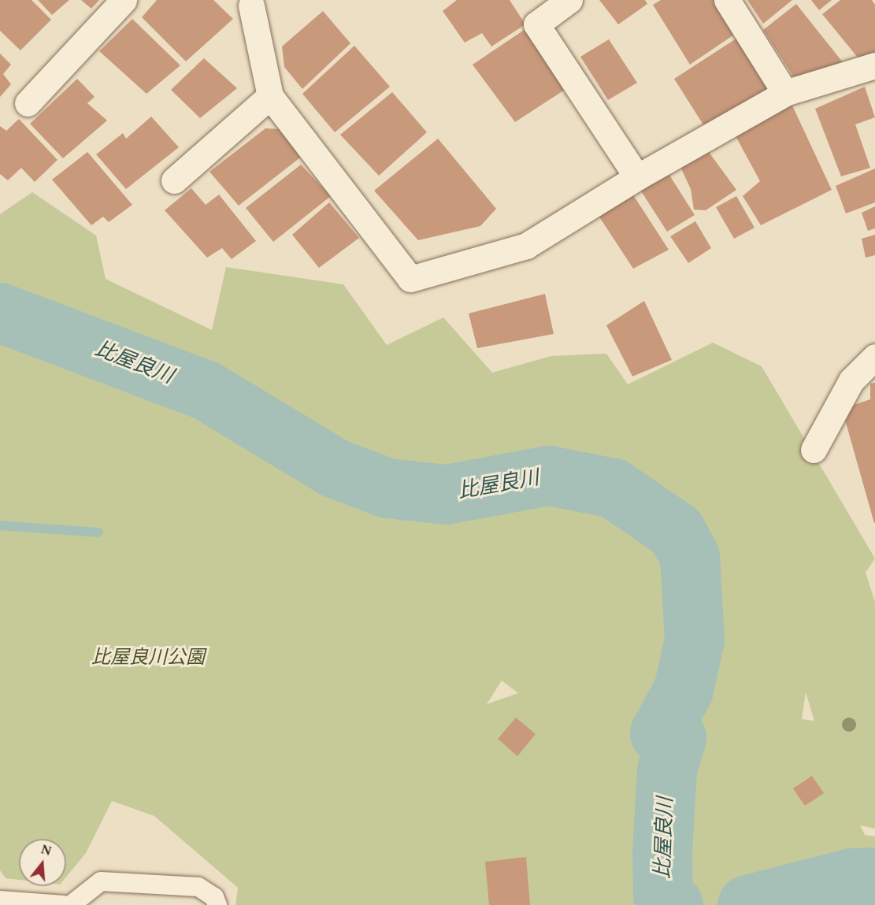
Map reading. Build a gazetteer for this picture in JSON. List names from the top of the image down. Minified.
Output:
{"water":["比屋良川"],"parks":["比屋良川公園"],"north":"top"}
